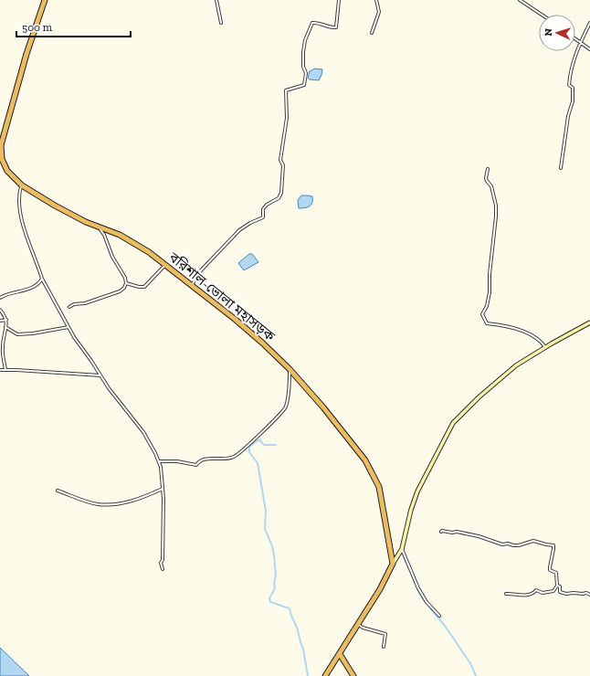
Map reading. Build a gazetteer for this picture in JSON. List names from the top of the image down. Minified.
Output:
{"streets":{"highway":["বরিশাল-ভোলা মহাসড়ক"]},"scale_bar":"500 m","north":"left"}
